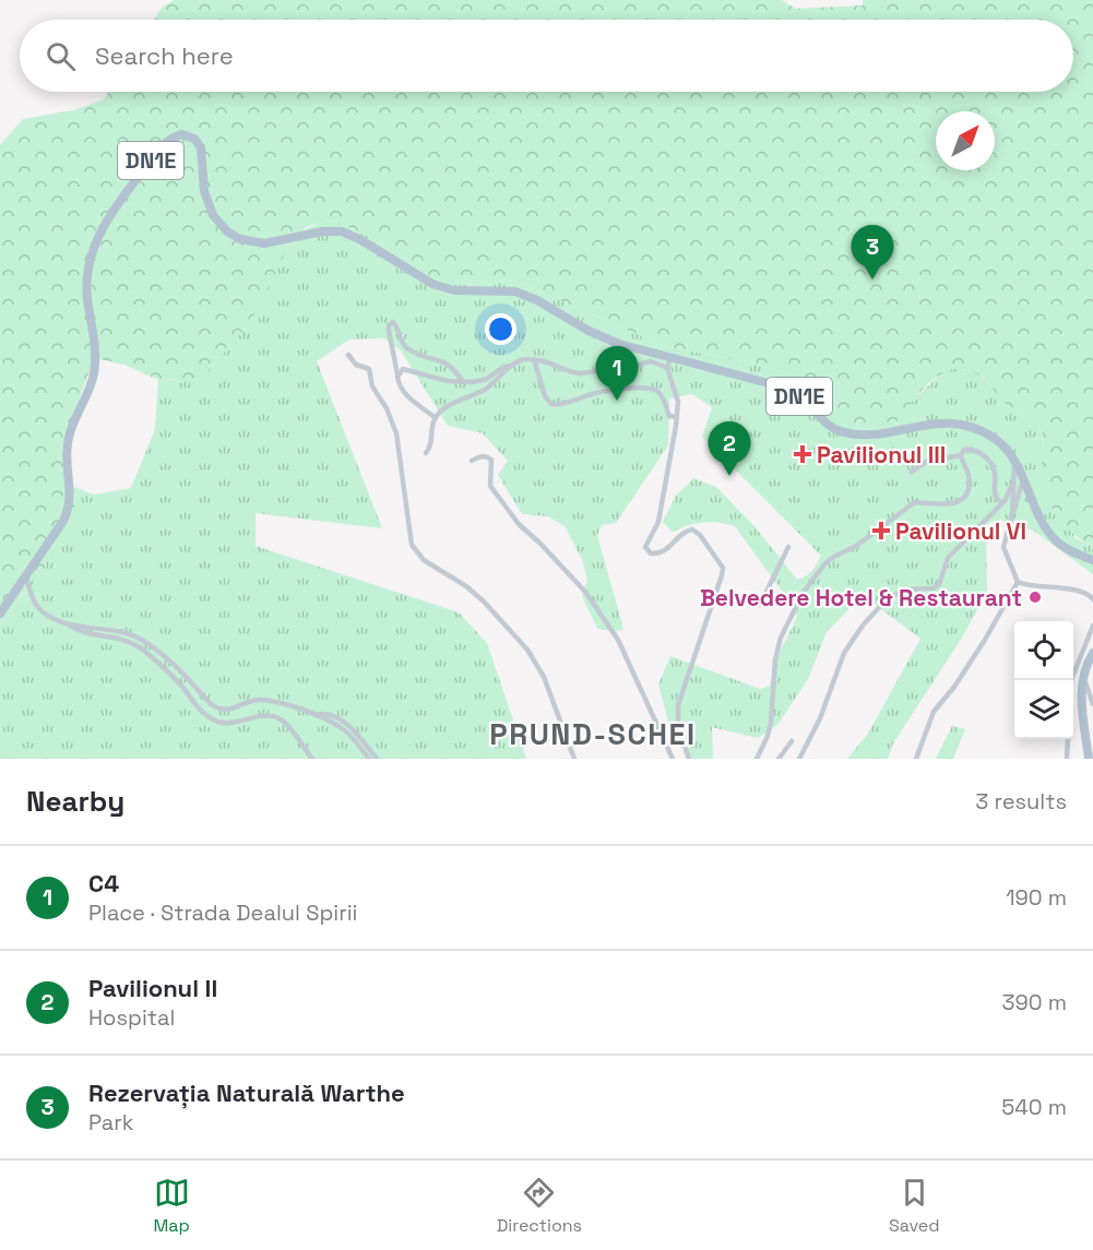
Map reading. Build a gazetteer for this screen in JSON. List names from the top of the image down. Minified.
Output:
{"streets":{"main road":["DN1E"]},"districts":["PRUND-SCHEI"],"places":{"health":["Pavilionul III","Pavilionul VI"],"other":["Belvedere Hotel & Restaurant"]},"north":"top right","page":{"search":"Search here","pins":["3","1","2"],"heading":["Nearby","3 results"],"list":[{"mark":"1","name":"C4","note":"Place · Strada Dealul Spirii","value":"190 m"},{"mark":"2","name":"Pavilionul II","note":"Hospital","value":"390 m"},{"mark":"3","name":"Rezervația Naturală Warthe","note":"Park","value":"540 m"}],"nav":["Map","Directions","Saved"]}}
